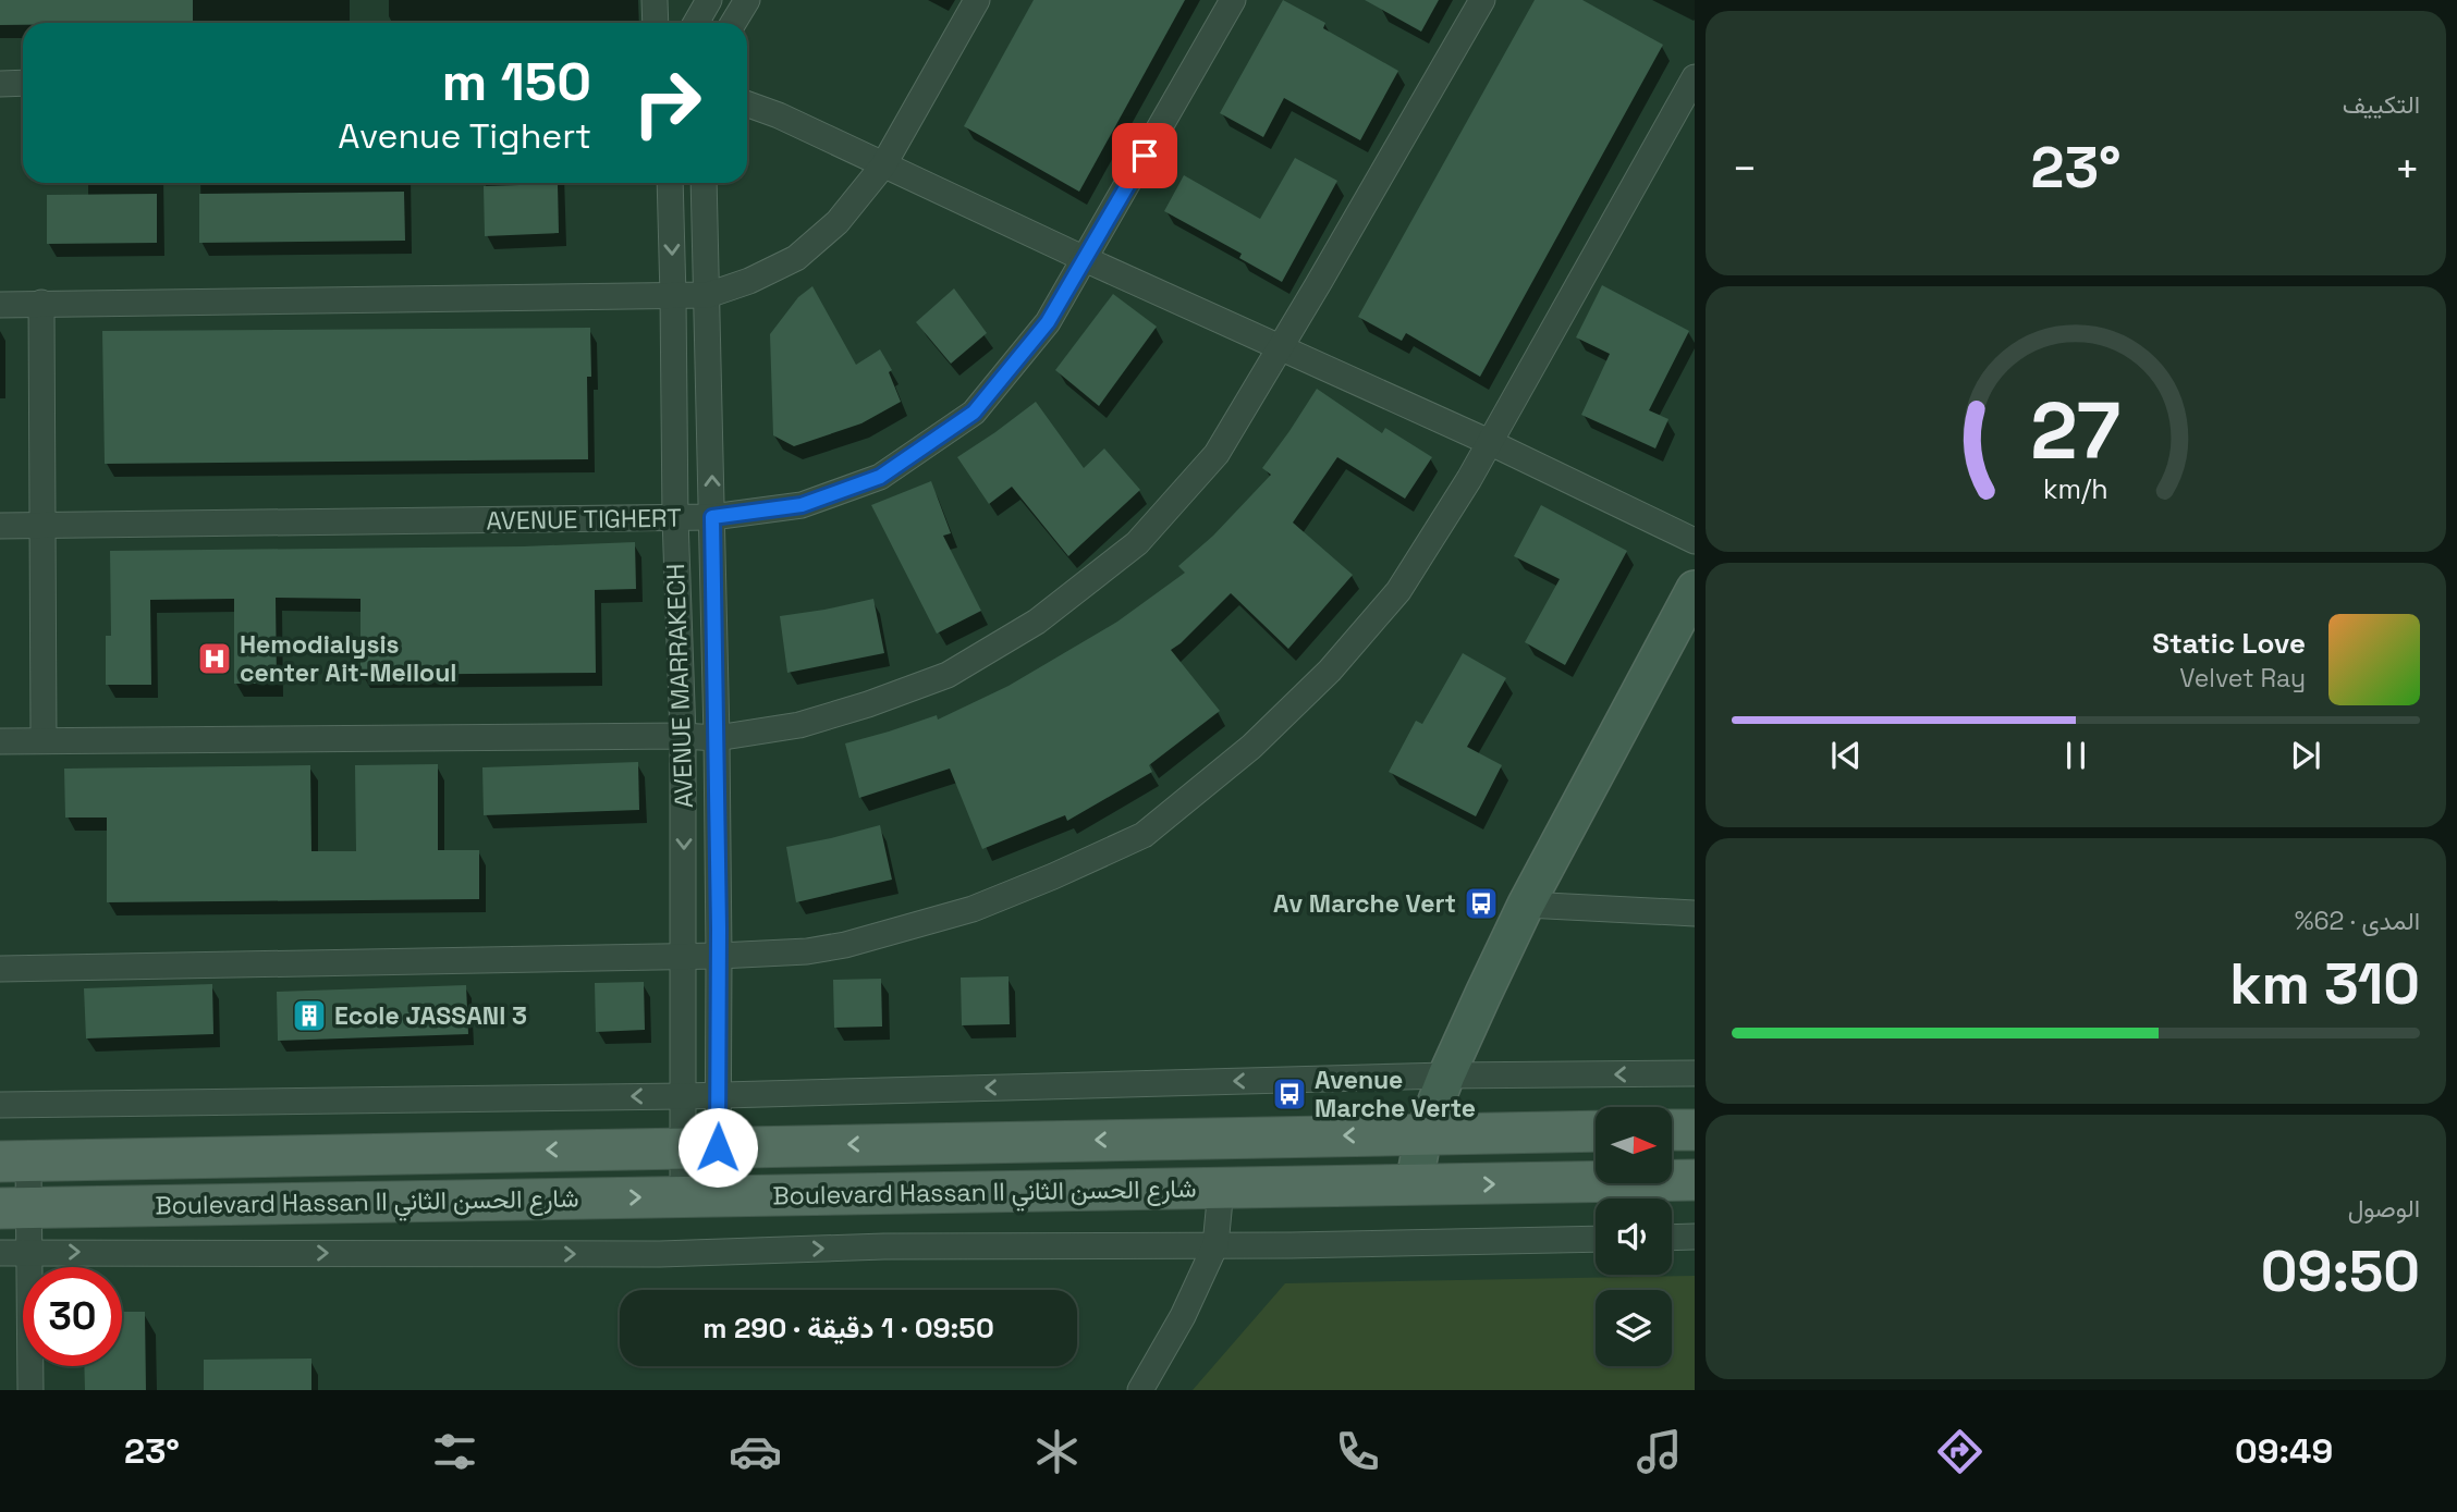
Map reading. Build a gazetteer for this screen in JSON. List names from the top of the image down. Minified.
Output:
{"streets":{"main road":["Boulevard Hassan II شارع الحسن الثاني"],"street":["AVENUE TIGHERT","AVENUE MARRAKECH"]},"crossings":[["AVENUE TIGHERT","AVENUE MARRAKECH"],["AVENUE MARRAKECH","Boulevard Hassan II شارع الحسن الثاني"]],"places":{"hospital":["Hemodialysis center Ait-Melloul"],"bus stop":["Av Marche Vert","Avenue Marche Verte"],"building":["Ecole JASSANI 3"]},"north":"right","page":{"tile":["التكييف",["المدى · 62%","310 km"],["الوصول","09:50"]],"turn":["150 m","Avenue Tighert"],"heat":["−","23°","+"],"song":["Static Love","Velvet Ray"],"limit":"30","trip":"09:50 · 1 دقيقة · 290 m","tabs":["09:49","23°"],"gauge":["27","km/h"]}}
